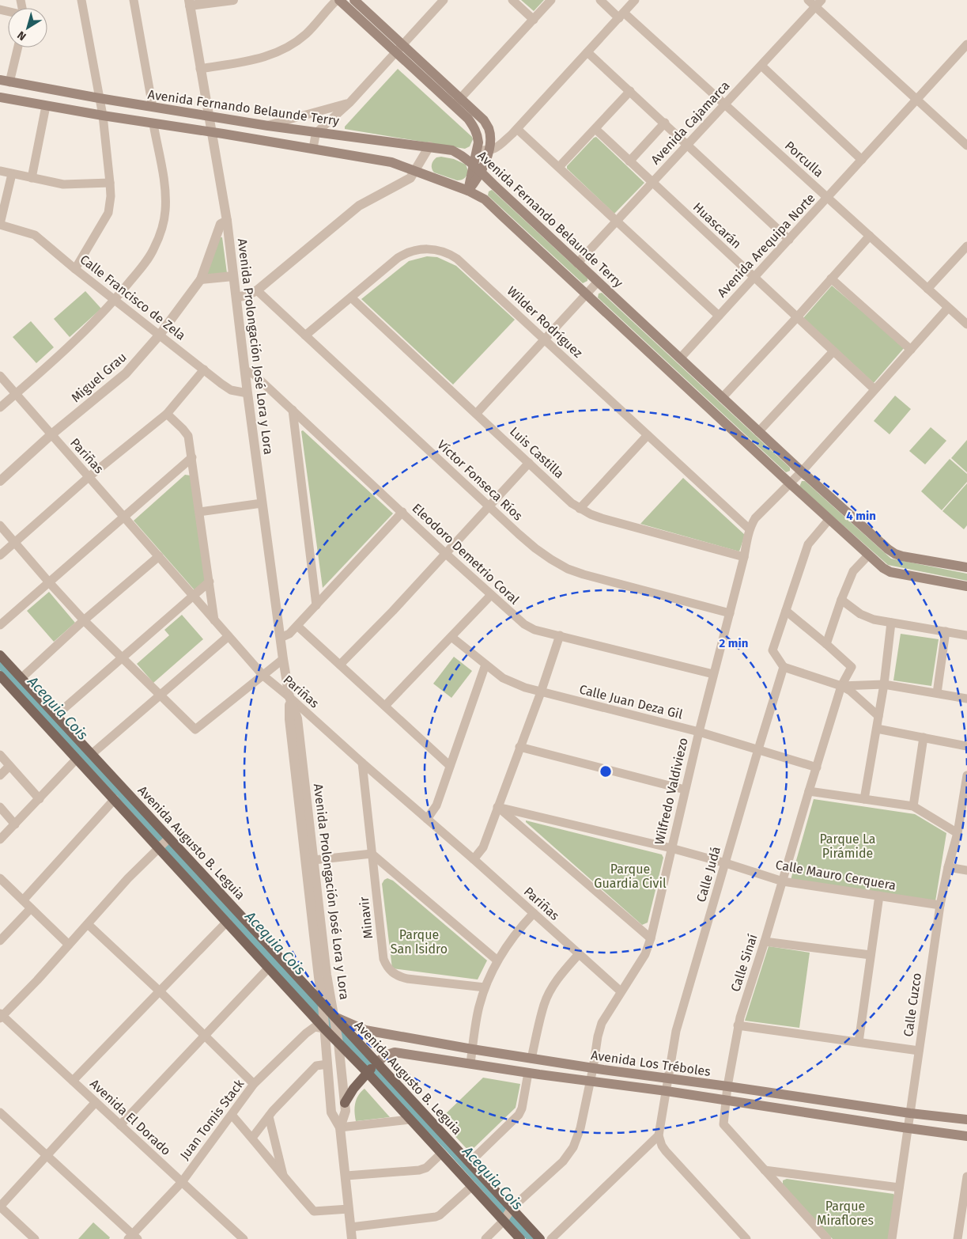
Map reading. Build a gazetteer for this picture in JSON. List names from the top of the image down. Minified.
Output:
{"streets":{"main road":["Avenida Fernando Belaunde Terry","Avenida Augusto B. Leguia","Avenida Los Tréboles"],"street":["Avenida Cajamarca","Porculla","Huascarán","Avenida Arequipa Norte","Calle Francisco de Zela","Wilder Rodríguez","Avenida Prolongación José Lora y Lora","Miguel Grau","Luis Castilla","Pariñas","Víctor Fonseca Ríos","Eleodoro Demetrio Coral","Calle Juan Deza Gil","Wilfredo Valdiviezo","Calle Judá","Calle Mauro Cerquera","Minavir","Calle Sinaí","Calle Cuzco","Avenida El Dorado","Juan Tomis Stack"]},"crossings":[["Avenida Fernando Belaunde Terry","Avenida Cajamarca"],["Avenida Fernando Belaunde Terry","Avenida Arequipa Norte"],["Avenida Fernando Belaunde Terry","Avenida Prolongación José Lora y Lora"],["Avenida Fernando Belaunde Terry","Wilfredo Valdiviezo"],["Avenida Cajamarca","Porculla"],["Avenida Cajamarca","Huascarán"],["Porculla","Avenida Arequipa Norte"],["Porculla","Wilfredo Valdiviezo"],["Huascarán","Avenida Arequipa Norte"],["Huascarán","Wilfredo Valdiviezo"],["Calle Francisco de Zela","Avenida Prolongación José Lora y Lora"],["Calle Francisco de Zela","Miguel Grau"],["Wilder Rodríguez","Luis Castilla"],["Wilder Rodríguez","Víctor Fonseca Ríos"],["Wilder Rodríguez","Wilfredo Valdiviezo"],["Avenida Prolongación José Lora y Lora","Miguel Grau"],["Avenida Prolongación José Lora y Lora","Pariñas"],["Avenida Prolongación José Lora y Lora","Eleodoro Demetrio Coral"],["Avenida Prolongación José Lora y Lora","Avenida Augusto B. Leguia"],["Avenida Prolongación José Lora y Lora","Avenida Los Tréboles"],["Avenida Prolongación José Lora y Lora","Juan Tomis Stack"],["Miguel Grau","Pariñas"],["Luis Castilla","Wilfredo Valdiviezo"],["Pariñas","Wilfredo Valdiviezo"],["Pariñas","Minavir"],["Víctor Fonseca Ríos","Wilfredo Valdiviezo"],["Eleodoro Demetrio Coral","Wilfredo Valdiviezo"],["Calle Juan Deza Gil","Wilfredo Valdiviezo"],["Calle Juan Deza Gil","Calle Judá"],["Calle Juan Deza Gil","Calle Sinaí"],["Wilfredo Valdiviezo","Avenida Augusto B. Leguia"],["Wilfredo Valdiviezo","Calle Mauro Cerquera"],["Wilfredo Valdiviezo","Avenida Los Tréboles"],["Avenida Augusto B. Leguia","Avenida Los Tréboles"],["Avenida Augusto B. Leguia","Juan Tomis Stack"],["Calle Judá","Calle Mauro Cerquera"],["Calle Judá","Avenida Los Tréboles"],["Calle Mauro Cerquera","Calle Sinaí"],["Calle Mauro Cerquera","Calle Cuzco"],["Calle Sinaí","Avenida Los Tréboles"],["Calle Cuzco","Avenida Los Tréboles"],["Avenida El Dorado","Juan Tomis Stack"]],"water":["Acequia Cois"],"parks":["Parque La Pirámide","Parque Guardia Civil","Parque San Isidro","Parque Miraflores"],"north":"bottom left","rings":["4 min","2 min"]}
